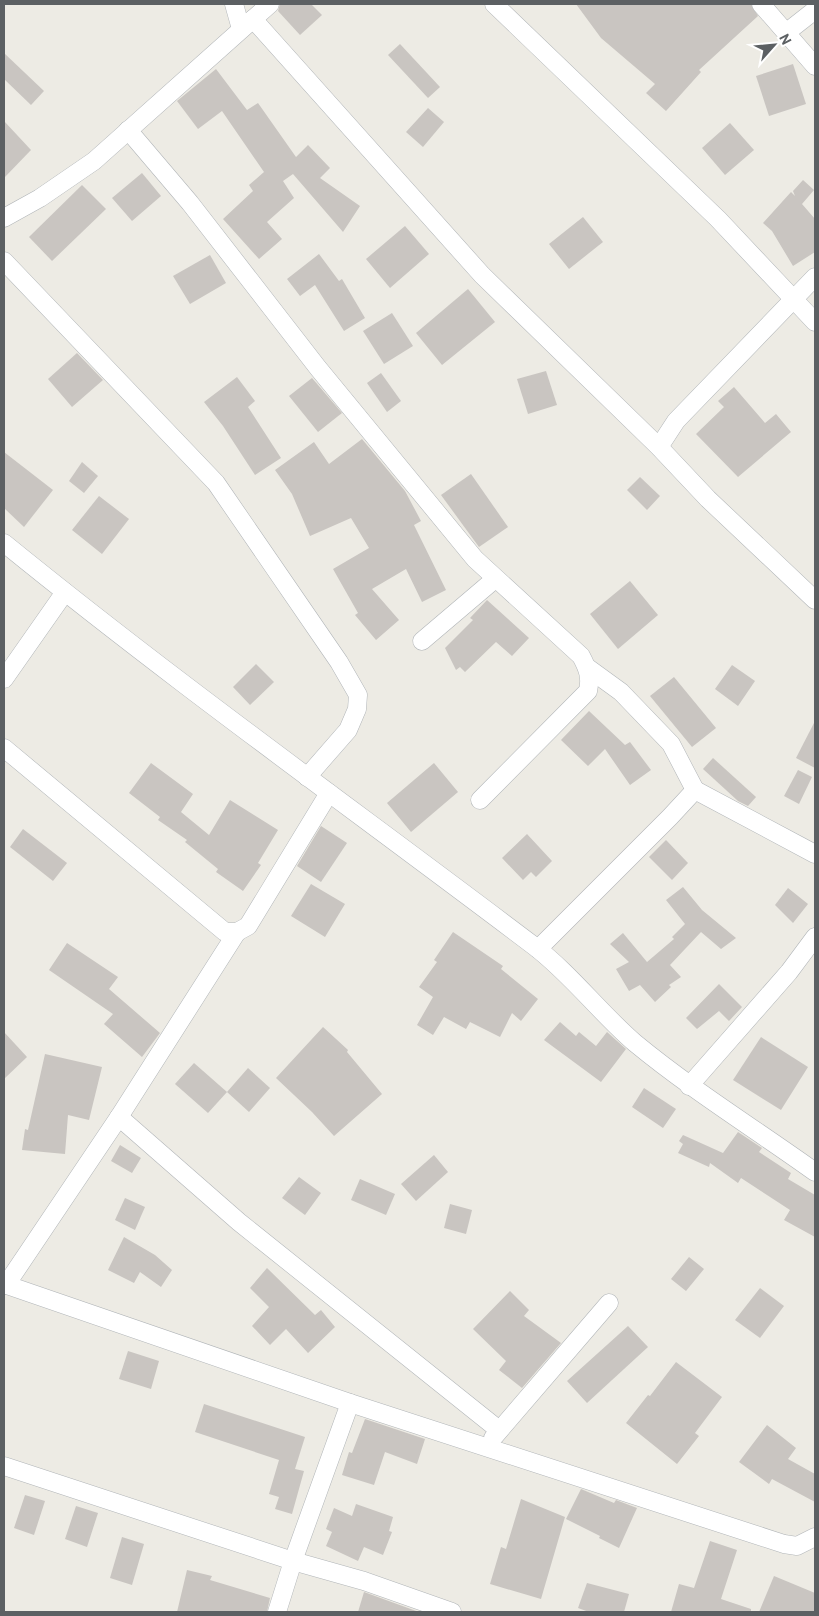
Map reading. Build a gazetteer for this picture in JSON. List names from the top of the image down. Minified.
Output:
{"north":"top right"}
